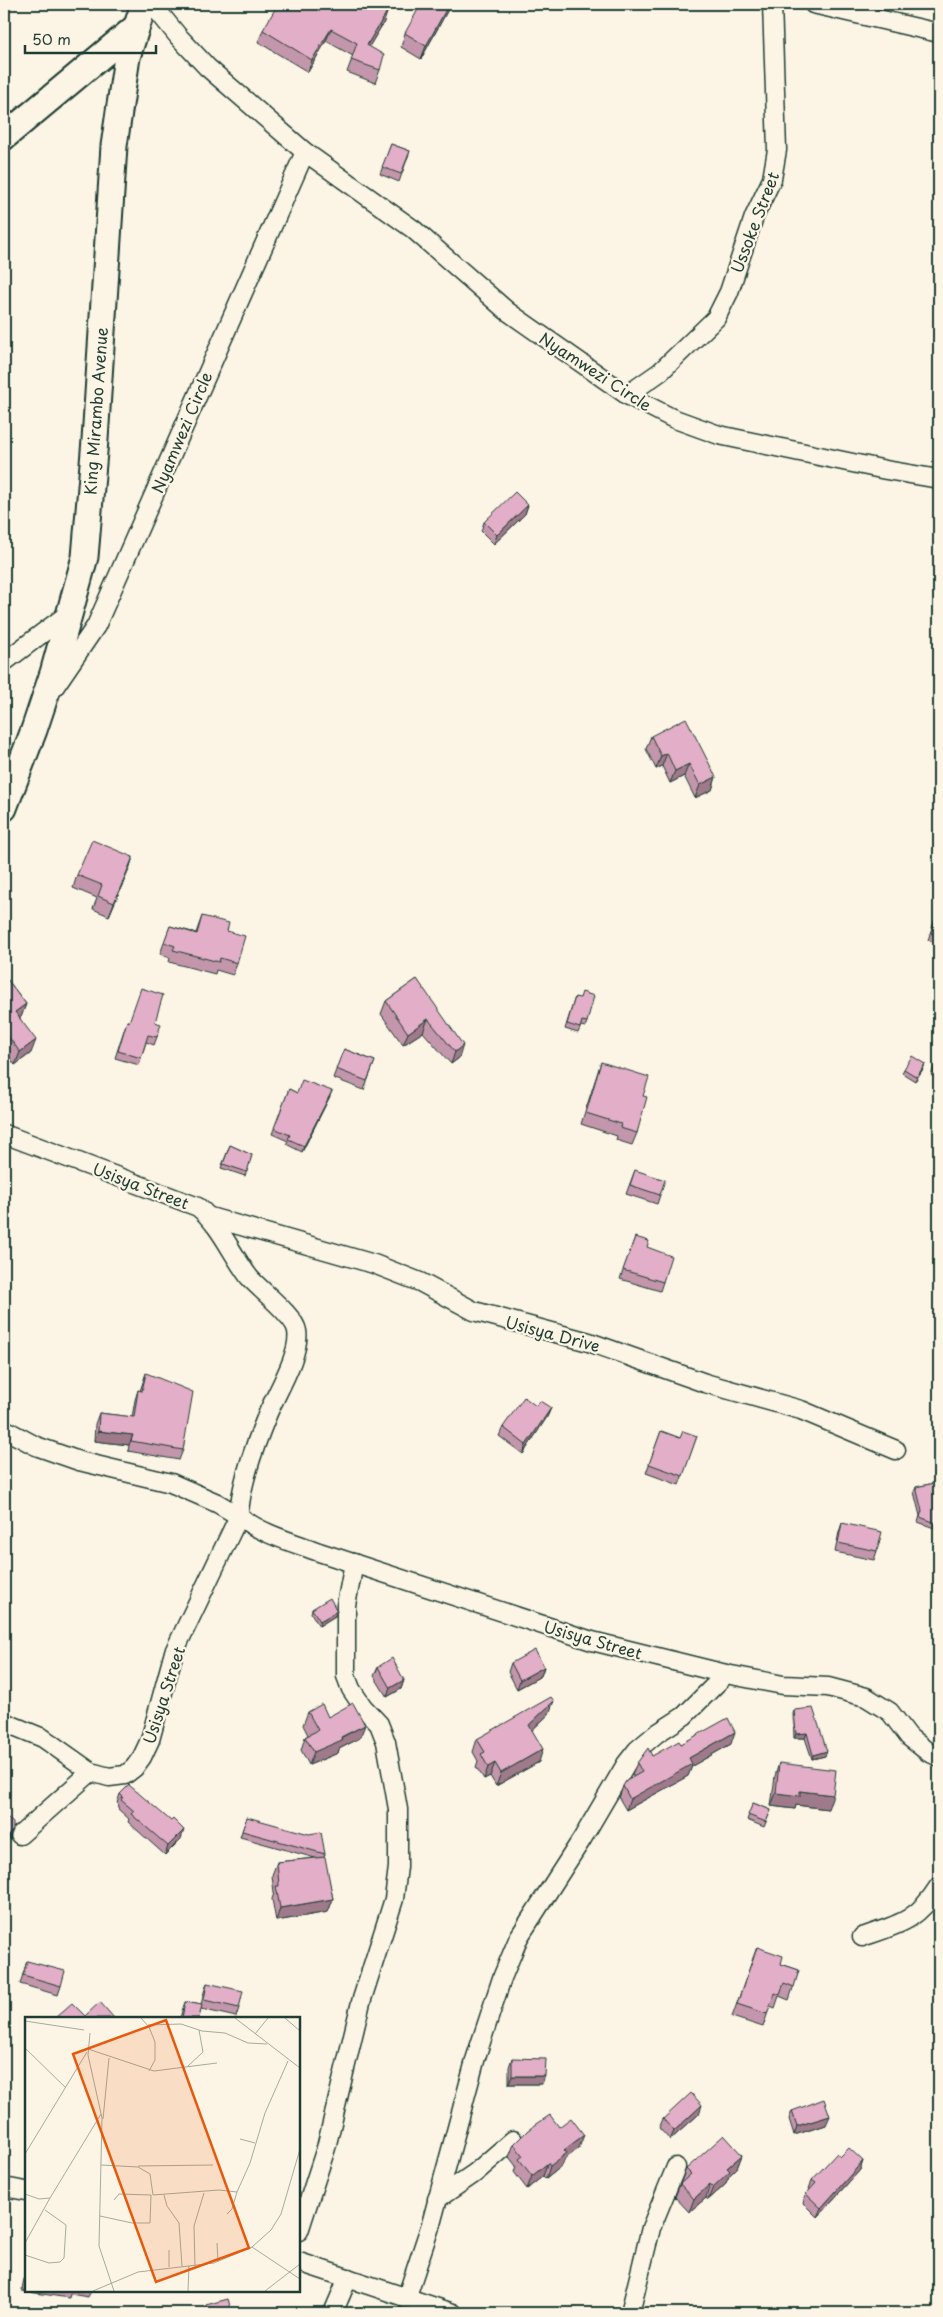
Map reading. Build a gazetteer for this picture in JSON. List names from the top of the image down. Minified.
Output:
{"streets":{"main road":["King Mirambo Avenue"],"street":["Ussoke Street","Nyamwezi Circle","Usisya Street","Usisya Drive"]},"crossings":[["Ussoke Street","Nyamwezi Circle"],["Nyamwezi Circle","King Mirambo Avenue"],["Usisya Street","Usisya Drive"]],"scale_bar":"50 m"}
